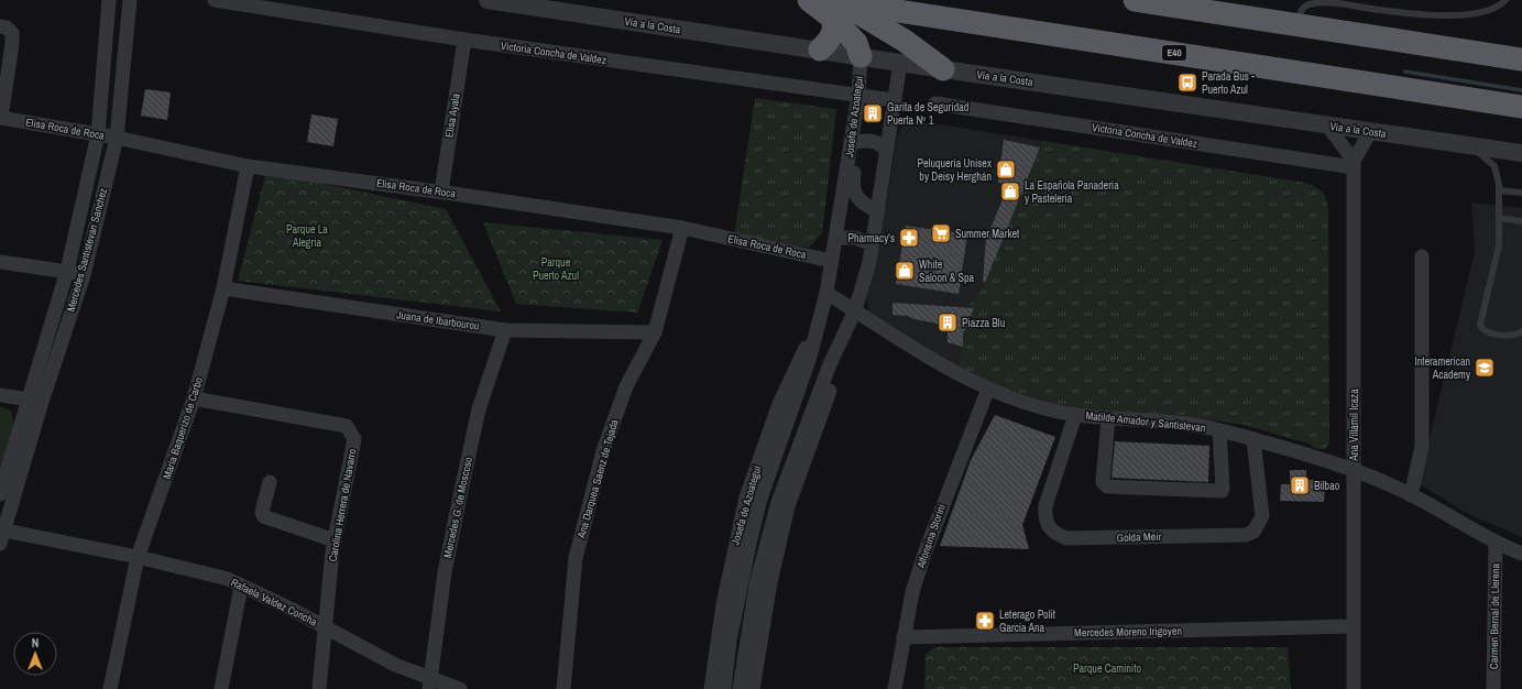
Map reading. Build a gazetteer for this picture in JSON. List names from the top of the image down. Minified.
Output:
{"streets":{"highway":["E40"],"street":["Vía a la Costa","Victoria Concha de Valdez","Elisa Ayala","Josefa de Azoategui","Elisa Roca de Roca","Mercedes Santistevan Sanchez","Juana de Ibarbourou","Matilde Amador y Santistevan","Ana Villamil Icaza","María Baquerizo de Carbo","Ana Darquea Saenz de Tejada","Carolina Herrera de Navarro","Mercedes G. de Moscoso","Alfonsina Storini","Golda Meir","Rafaela Valdez Concha","Carmen Bernal de Llerena","Mercedes Moreno Irigoyen"]},"crossings":[["Vía a la Costa","Josefa de Azoategui"],["Vía a la Costa","Ana Villamil Icaza"],["Victoria Concha de Valdez","Elisa Ayala"],["Victoria Concha de Valdez","Josefa de Azoategui"],["Victoria Concha de Valdez","Ana Villamil Icaza"],["Elisa Ayala","Elisa Roca de Roca"],["Josefa de Azoategui","Elisa Roca de Roca"],["Josefa de Azoategui","Matilde Amador y Santistevan"],["Elisa Roca de Roca","Mercedes Santistevan Sanchez"],["Elisa Roca de Roca","María Baquerizo de Carbo"],["Elisa Roca de Roca","Ana Darquea Saenz de Tejada"],["Mercedes Santistevan Sanchez","Rafaela Valdez Concha"],["Juana de Ibarbourou","María Baquerizo de Carbo"],["Juana de Ibarbourou","Ana Darquea Saenz de Tejada"],["Juana de Ibarbourou","Mercedes G. de Moscoso"],["Matilde Amador y Santistevan","Ana Villamil Icaza"],["Matilde Amador y Santistevan","Alfonsina Storini"],["Matilde Amador y Santistevan","Golda Meir"],["Matilde Amador y Santistevan","Carmen Bernal de Llerena"],["Ana Villamil Icaza","Mercedes Moreno Irigoyen"],["María Baquerizo de Carbo","Carolina Herrera de Navarro"],["María Baquerizo de Carbo","Rafaela Valdez Concha"],["Carolina Herrera de Navarro","Rafaela Valdez Concha"],["Mercedes G. de Moscoso","Rafaela Valdez Concha"],["Alfonsina Storini","Mercedes Moreno Irigoyen"]],"parks":["Parque La Alegría","Parque Puerto Azul","Parque Caminito"],"places":{"bus stop":["Parada Bus - Puerto Azul"],"building":["Garita de Seguridad Puerta Nº 1","Piazza Blu","Bilbao"],"shop":["Peluquería Unisex by Deisy Herghán","La Española Panadería y Pastelería","White Saloon & Spa"],"supermarket":["Summer Market"],"pharmacy":["Pharmacy's","Leterago Polit Garcia Ana"],"school or university":["Interamerican Academy"]},"north":"top"}
